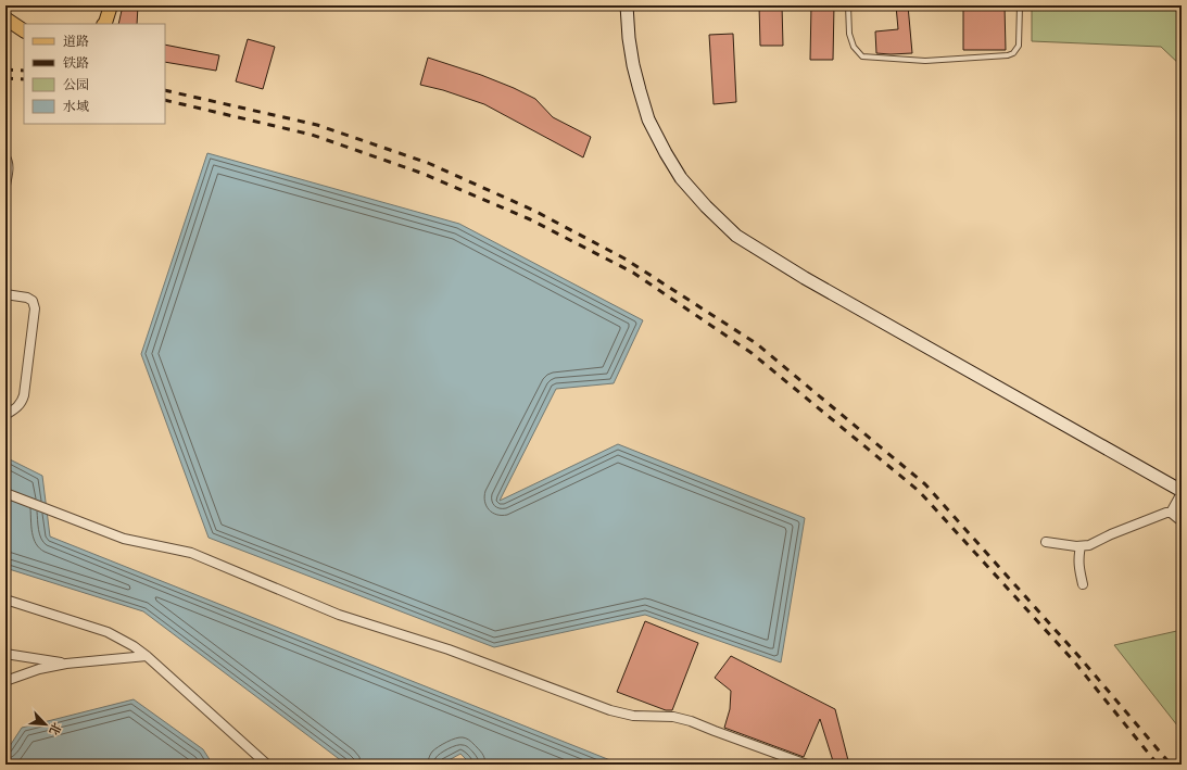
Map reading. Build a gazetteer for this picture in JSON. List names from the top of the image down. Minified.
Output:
{"legend":["道路","铁路","公园","水域"],"north":"bottom right"}
